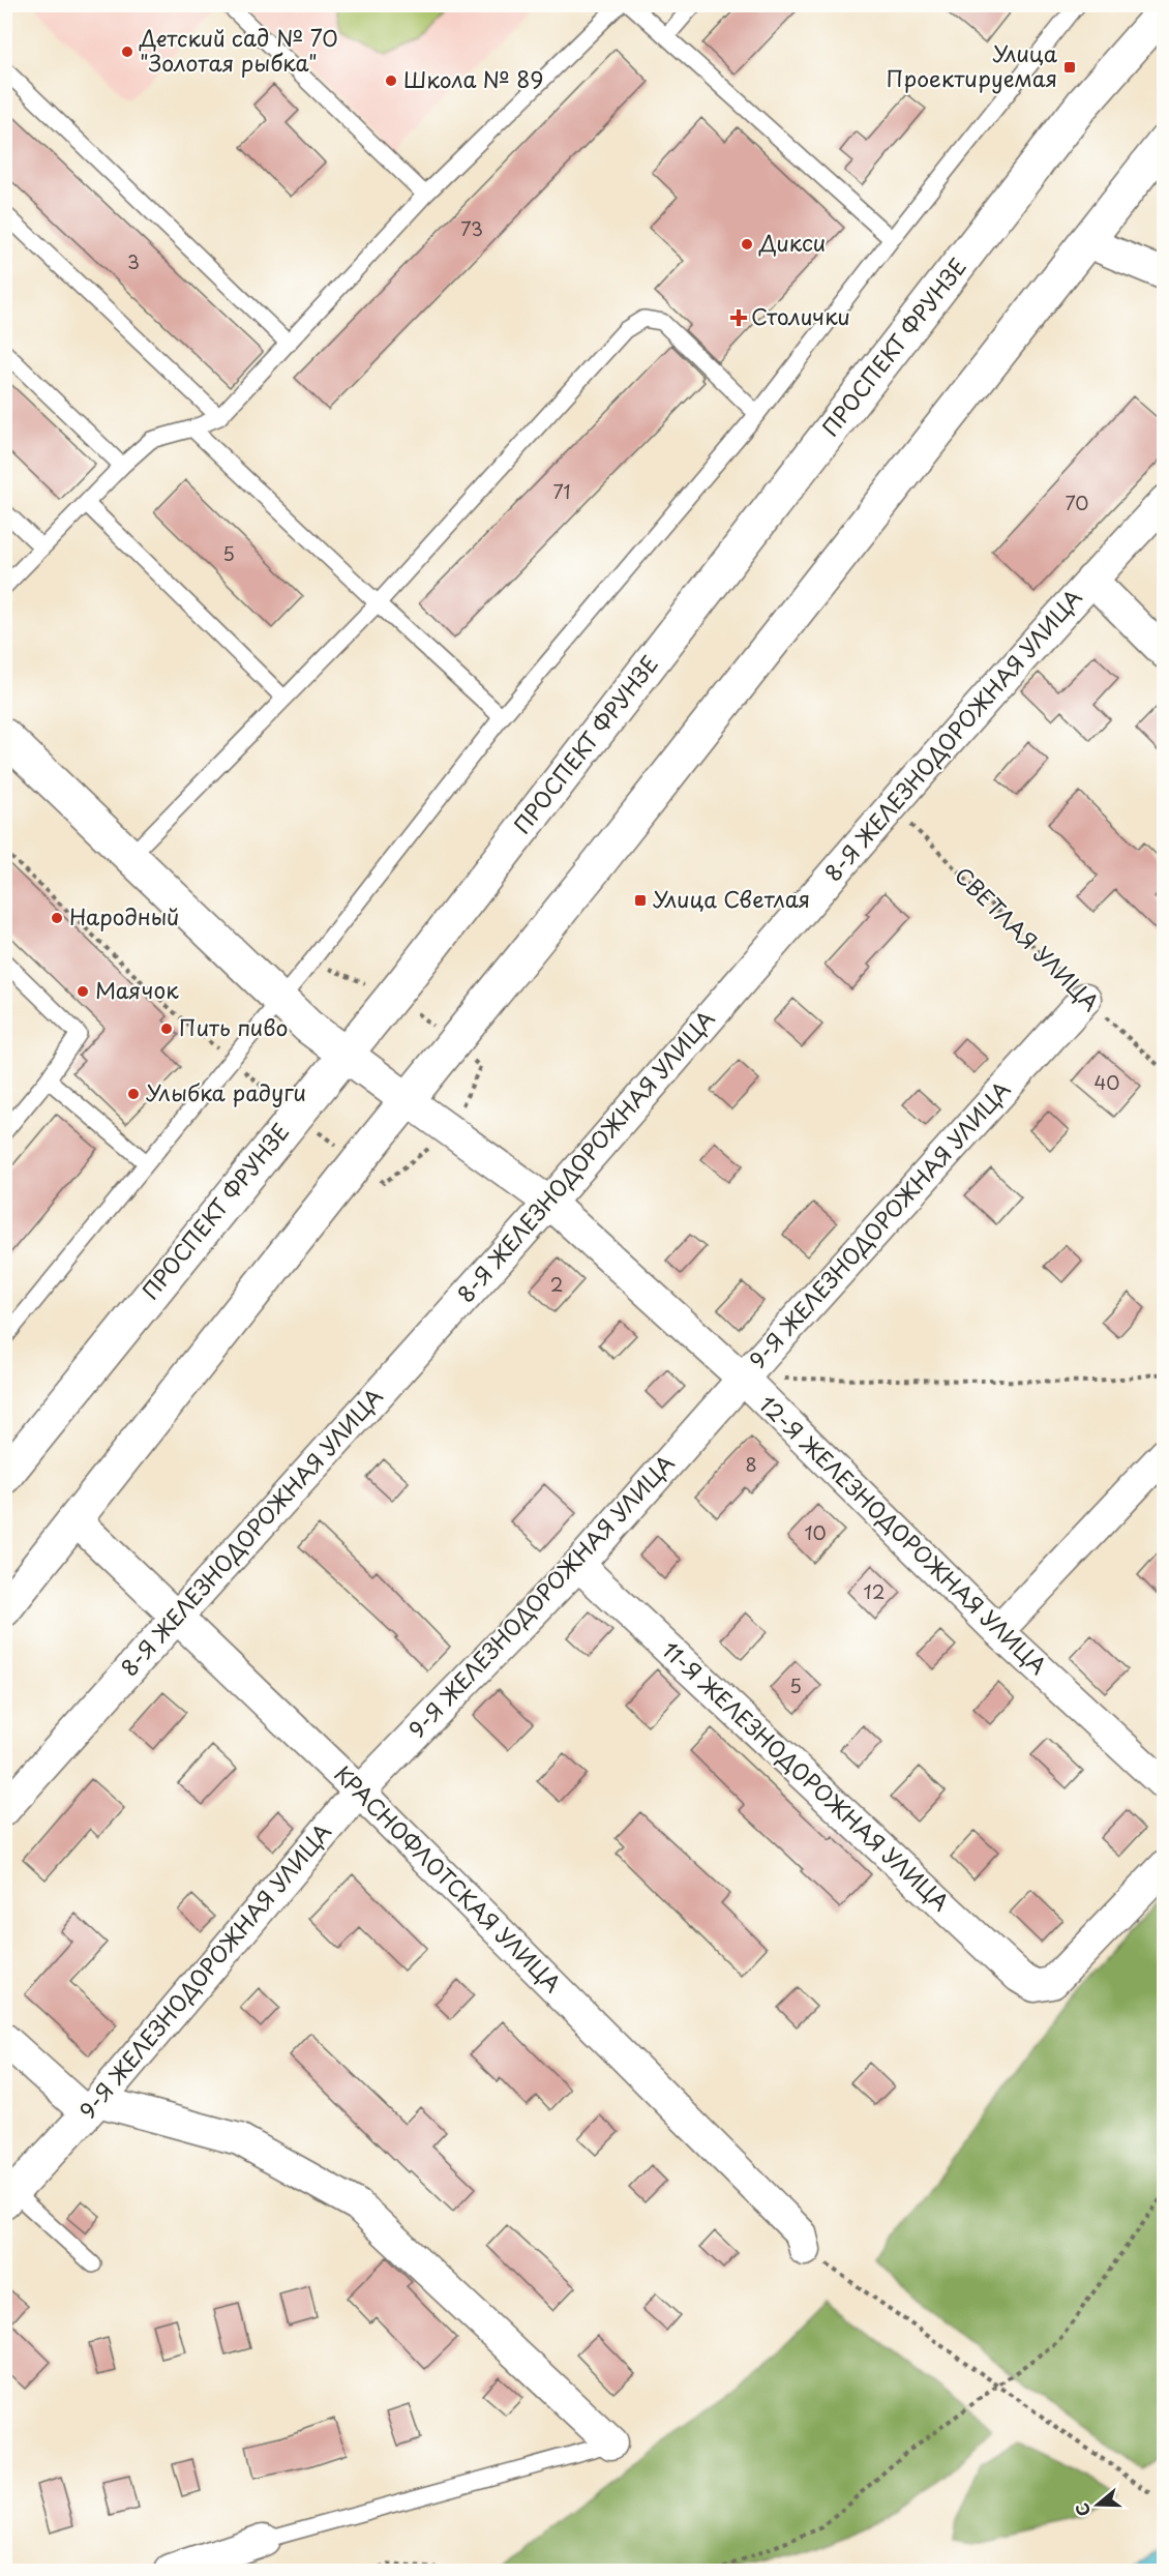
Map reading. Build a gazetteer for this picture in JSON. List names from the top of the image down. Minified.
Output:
{"streets":{"main road":["ПРОСПЕКТ ФРУНЗЕ"],"street":["8-Я ЖЕЛЕЗНОДОРОЖНАЯ УЛИЦА","9-Я ЖЕЛЕЗНОДОРОЖНАЯ УЛИЦА","12-Я ЖЕЛЕЗНОДОРОЖНАЯ УЛИЦА","11-Я ЖЕЛЕЗНОДОРОЖНАЯ УЛИЦА","КРАСНОФЛОТСКАЯ УЛИЦА"],"path":["СВЕТЛАЯ УЛИЦА"]},"crossings":[["8-Я ЖЕЛЕЗНОДОРОЖНАЯ УЛИЦА","СВЕТЛАЯ УЛИЦА"],["8-Я ЖЕЛЕЗНОДОРОЖНАЯ УЛИЦА","12-Я ЖЕЛЕЗНОДОРОЖНАЯ УЛИЦА"],["8-Я ЖЕЛЕЗНОДОРОЖНАЯ УЛИЦА","КРАСНОФЛОТСКАЯ УЛИЦА"],["СВЕТЛАЯ УЛИЦА","9-Я ЖЕЛЕЗНОДОРОЖНАЯ УЛИЦА"],["9-Я ЖЕЛЕЗНОДОРОЖНАЯ УЛИЦА","12-Я ЖЕЛЕЗНОДОРОЖНАЯ УЛИЦА"],["9-Я ЖЕЛЕЗНОДОРОЖНАЯ УЛИЦА","11-Я ЖЕЛЕЗНОДОРОЖНАЯ УЛИЦА"],["9-Я ЖЕЛЕЗНОДОРОЖНАЯ УЛИЦА","КРАСНОФЛОТСКАЯ УЛИЦА"]],"places":{"other":["Детский сад № 70 \"Золотая рыбка\"","Школа № 89","Дикси","Народный","Маячок","Пить пиво","Улыбка радуги"],"transit":["Улица Проектируемая","Улица Светлая"],"health":["Столички"]},"house_numbers":["73","3","71","70","5","40","2","8","10","12","5"],"north":"left"}
